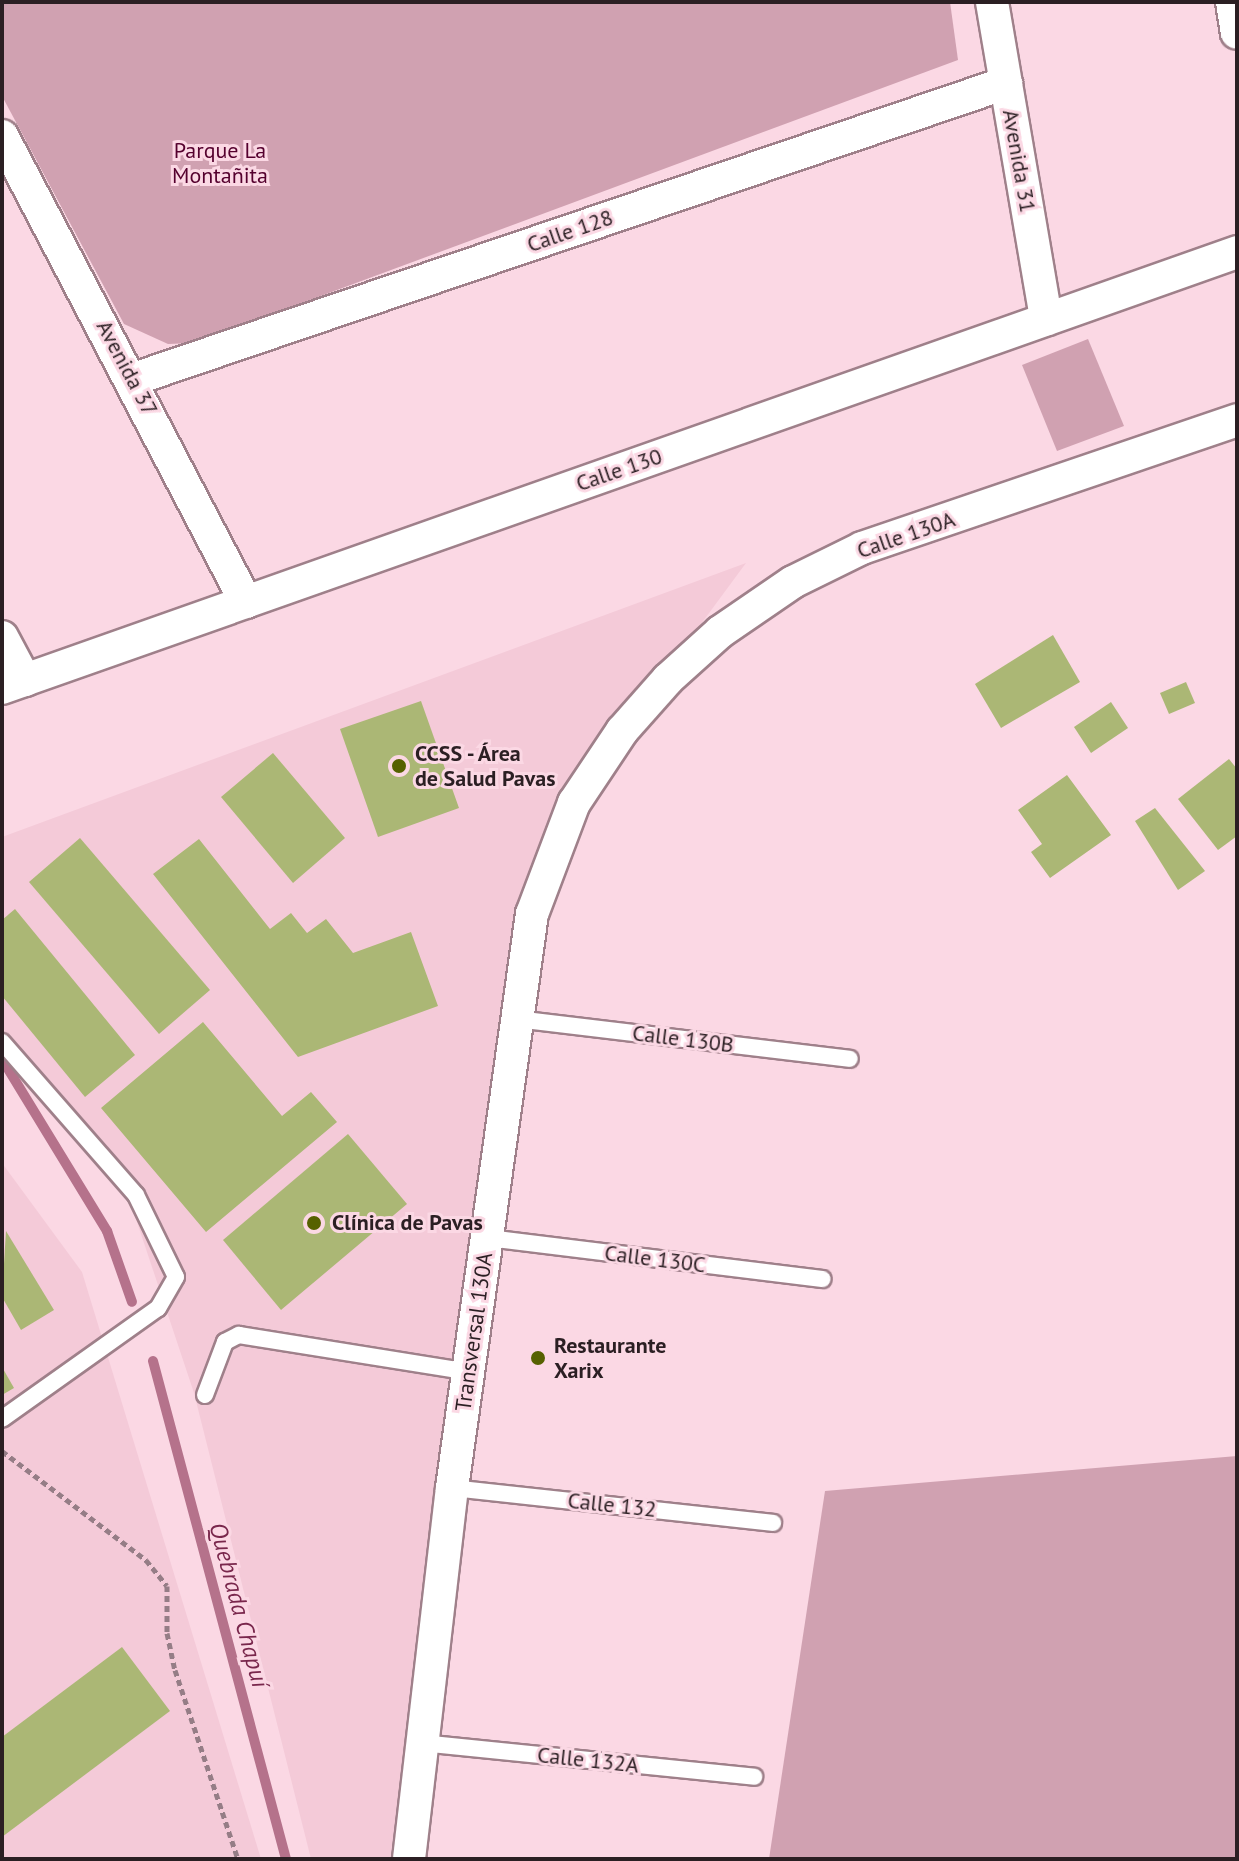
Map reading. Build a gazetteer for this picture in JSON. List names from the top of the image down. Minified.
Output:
{"streets":{"street":["Avenida 31","Calle 128","Avenida 37","Calle 130","Calle 130A","Transversal 130A"],"lane":["Calle 130B","Calle 130C","Calle 132","Calle 132A"]},"crossings":[["Avenida 31","Calle 128"],["Avenida 31","Calle 130"],["Calle 128","Avenida 37"],["Avenida 37","Calle 130"],["Calle 130A","Transversal 130A"],["Calle 130B","Transversal 130A"],["Calle 130C","Transversal 130A"],["Transversal 130A","Calle 132"],["Transversal 130A","Calle 132A"]],"water":["Quebrada Chapuí"],"parks":["Parque La Montañita"],"places":["CCSS - Área de Salud Pavas","Clínica de Pavas","Restaurante Xarix"]}
